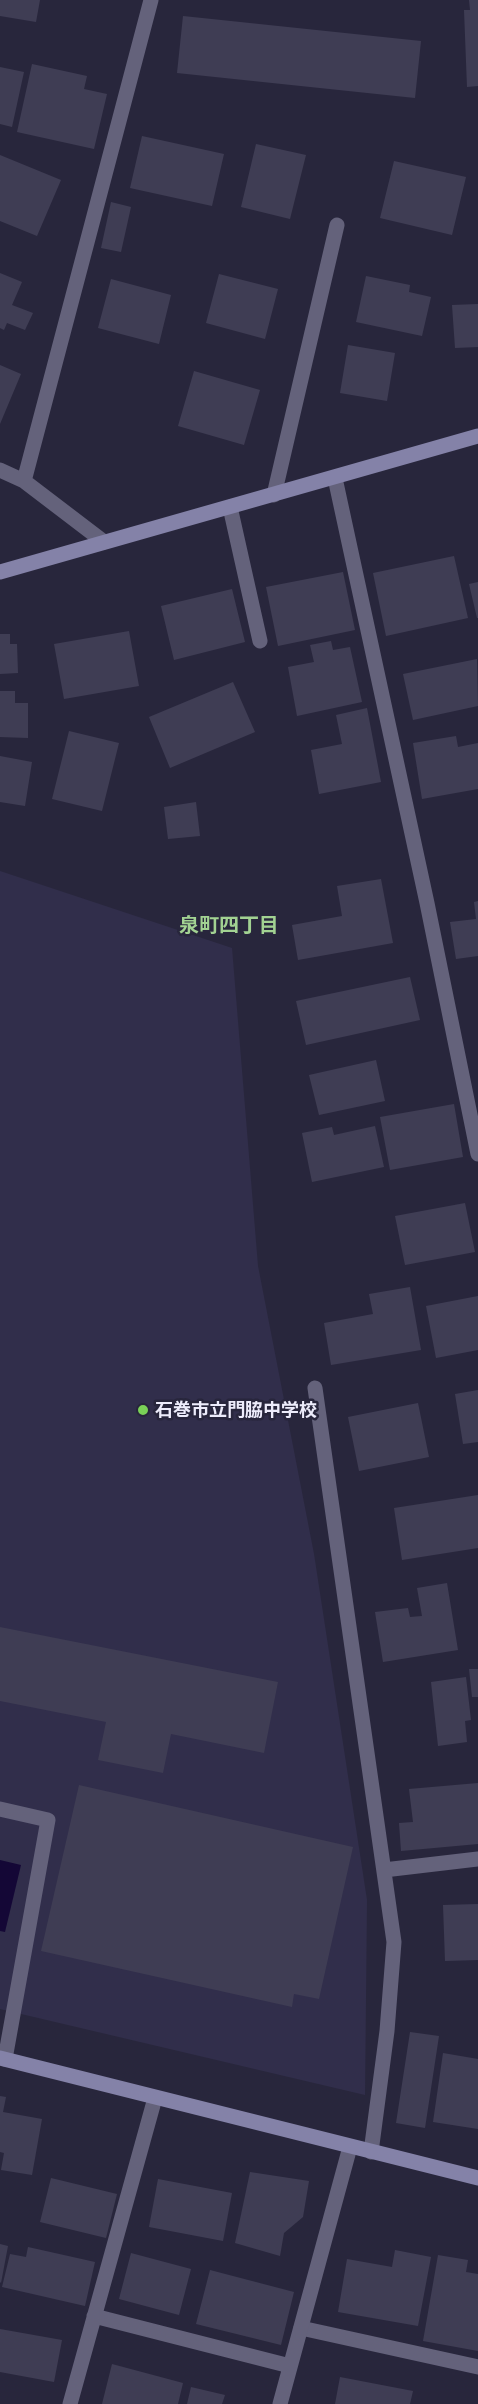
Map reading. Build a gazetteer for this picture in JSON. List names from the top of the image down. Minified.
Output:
{"districts":["泉町四丁目"],"places":["石巻市立門脇中学校"]}
